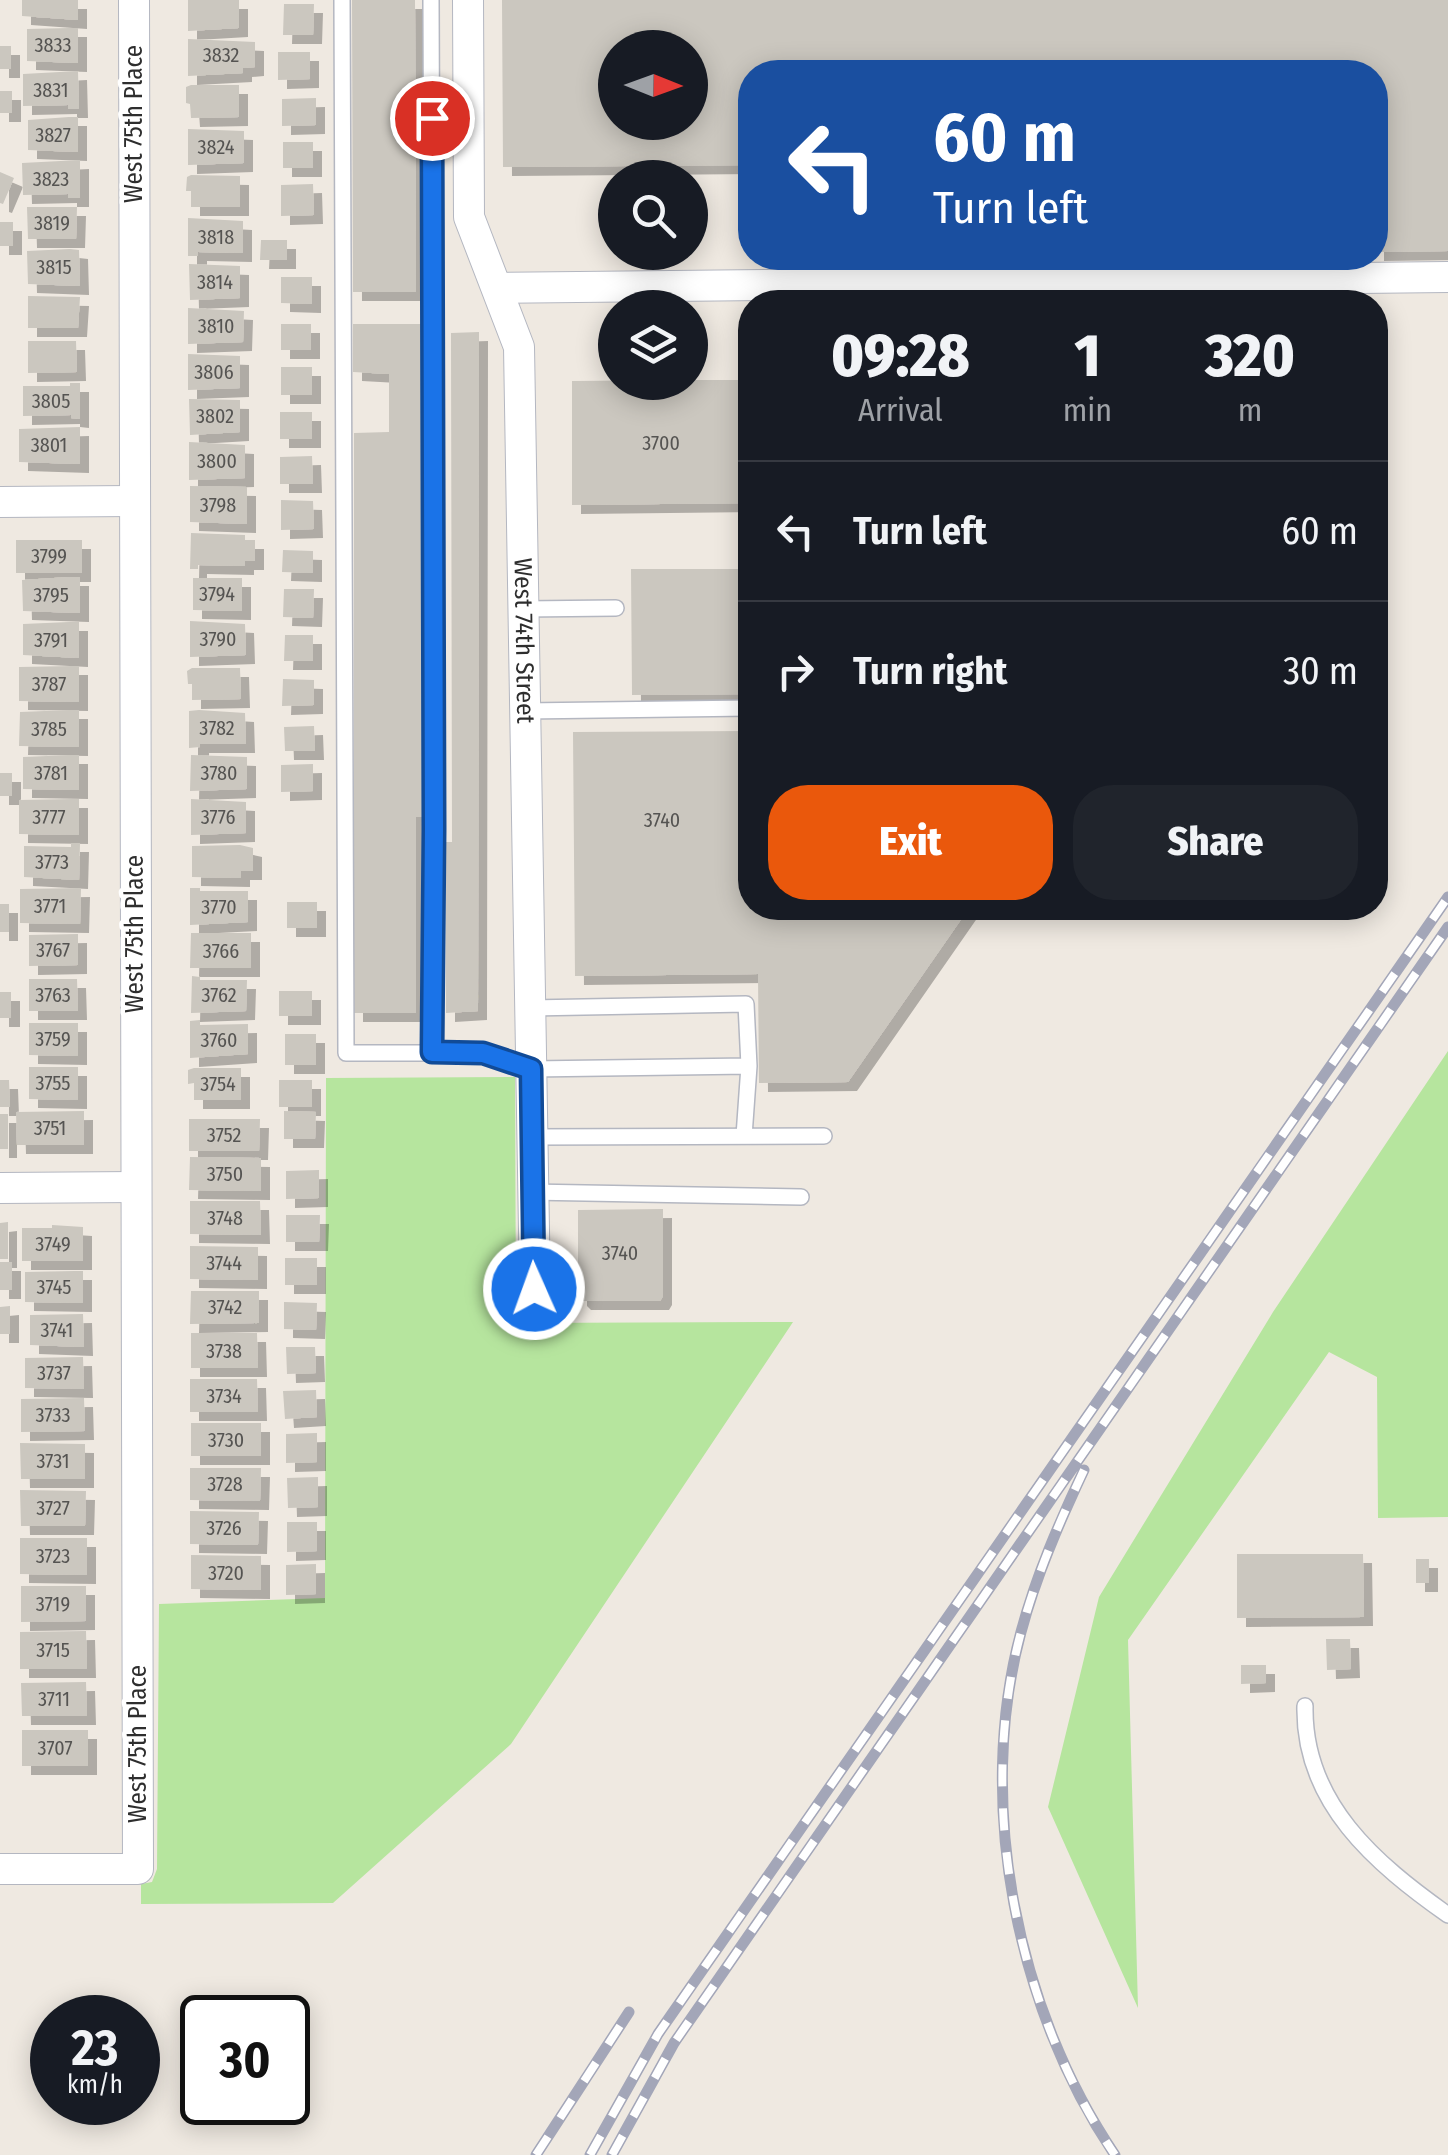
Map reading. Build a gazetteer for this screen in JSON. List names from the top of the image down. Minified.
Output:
{"streets":{"street":["West 75th Place","West 74th Street"]},"house_numbers":["3833","3832","3831","3827","3824","3823","3819","3818","3815","3814","3810","3806","3805","3802","3700","3801","3800","3798","3799","3794","3795","3790","3791","3787","3782","3785","3781","3780","3777","3776","3740","3773","3771","3770","3767","3766","3763","3762","3759","3760","3755","3754","3751","3752","3750","3748","3749","3740","3744","3745","3742","3741","3738","3737","3734","3733","3730","3731","3728","3727","3726","3723","3720","3719","3715","3711","3707"],"north":"right","page":{"turn":["60 m","Turn left"],"eta":["09:28","Arrival","1","min","320","m"],"list":[{"name":"Turn left","value":"60 m"},{"name":"Turn right","value":"30 m"}],"buttons":["Exit","Share"],"speed":"23 km/h","limit":"30"}}
